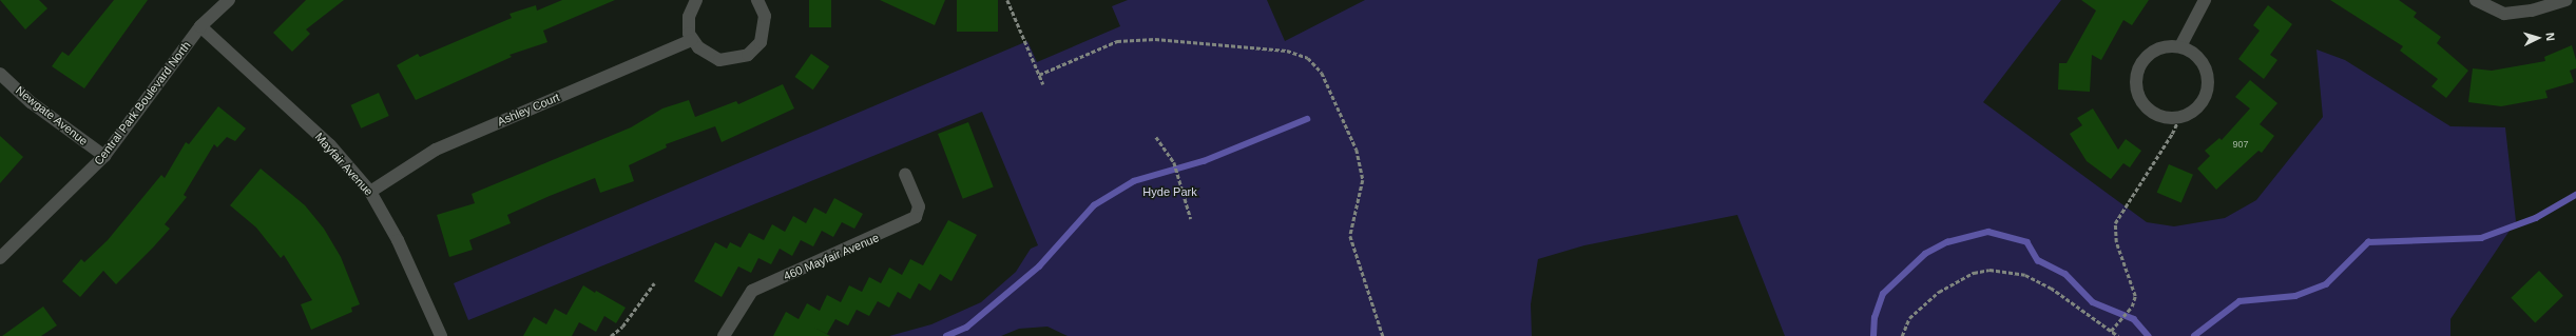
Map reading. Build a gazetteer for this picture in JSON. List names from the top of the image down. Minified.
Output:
{"streets":{"street":["Central Park Boulevard North","Ashley Court","Newgate Avenue","Mayfair Avenue","460 Mayfair Avenue"]},"crossings":[["Central Park Boulevard North","Newgate Avenue"],["Central Park Boulevard North","Mayfair Avenue"],["Ashley Court","Mayfair Avenue"]],"parks":["Hyde Park"],"house_numbers":["907"],"north":"right"}
